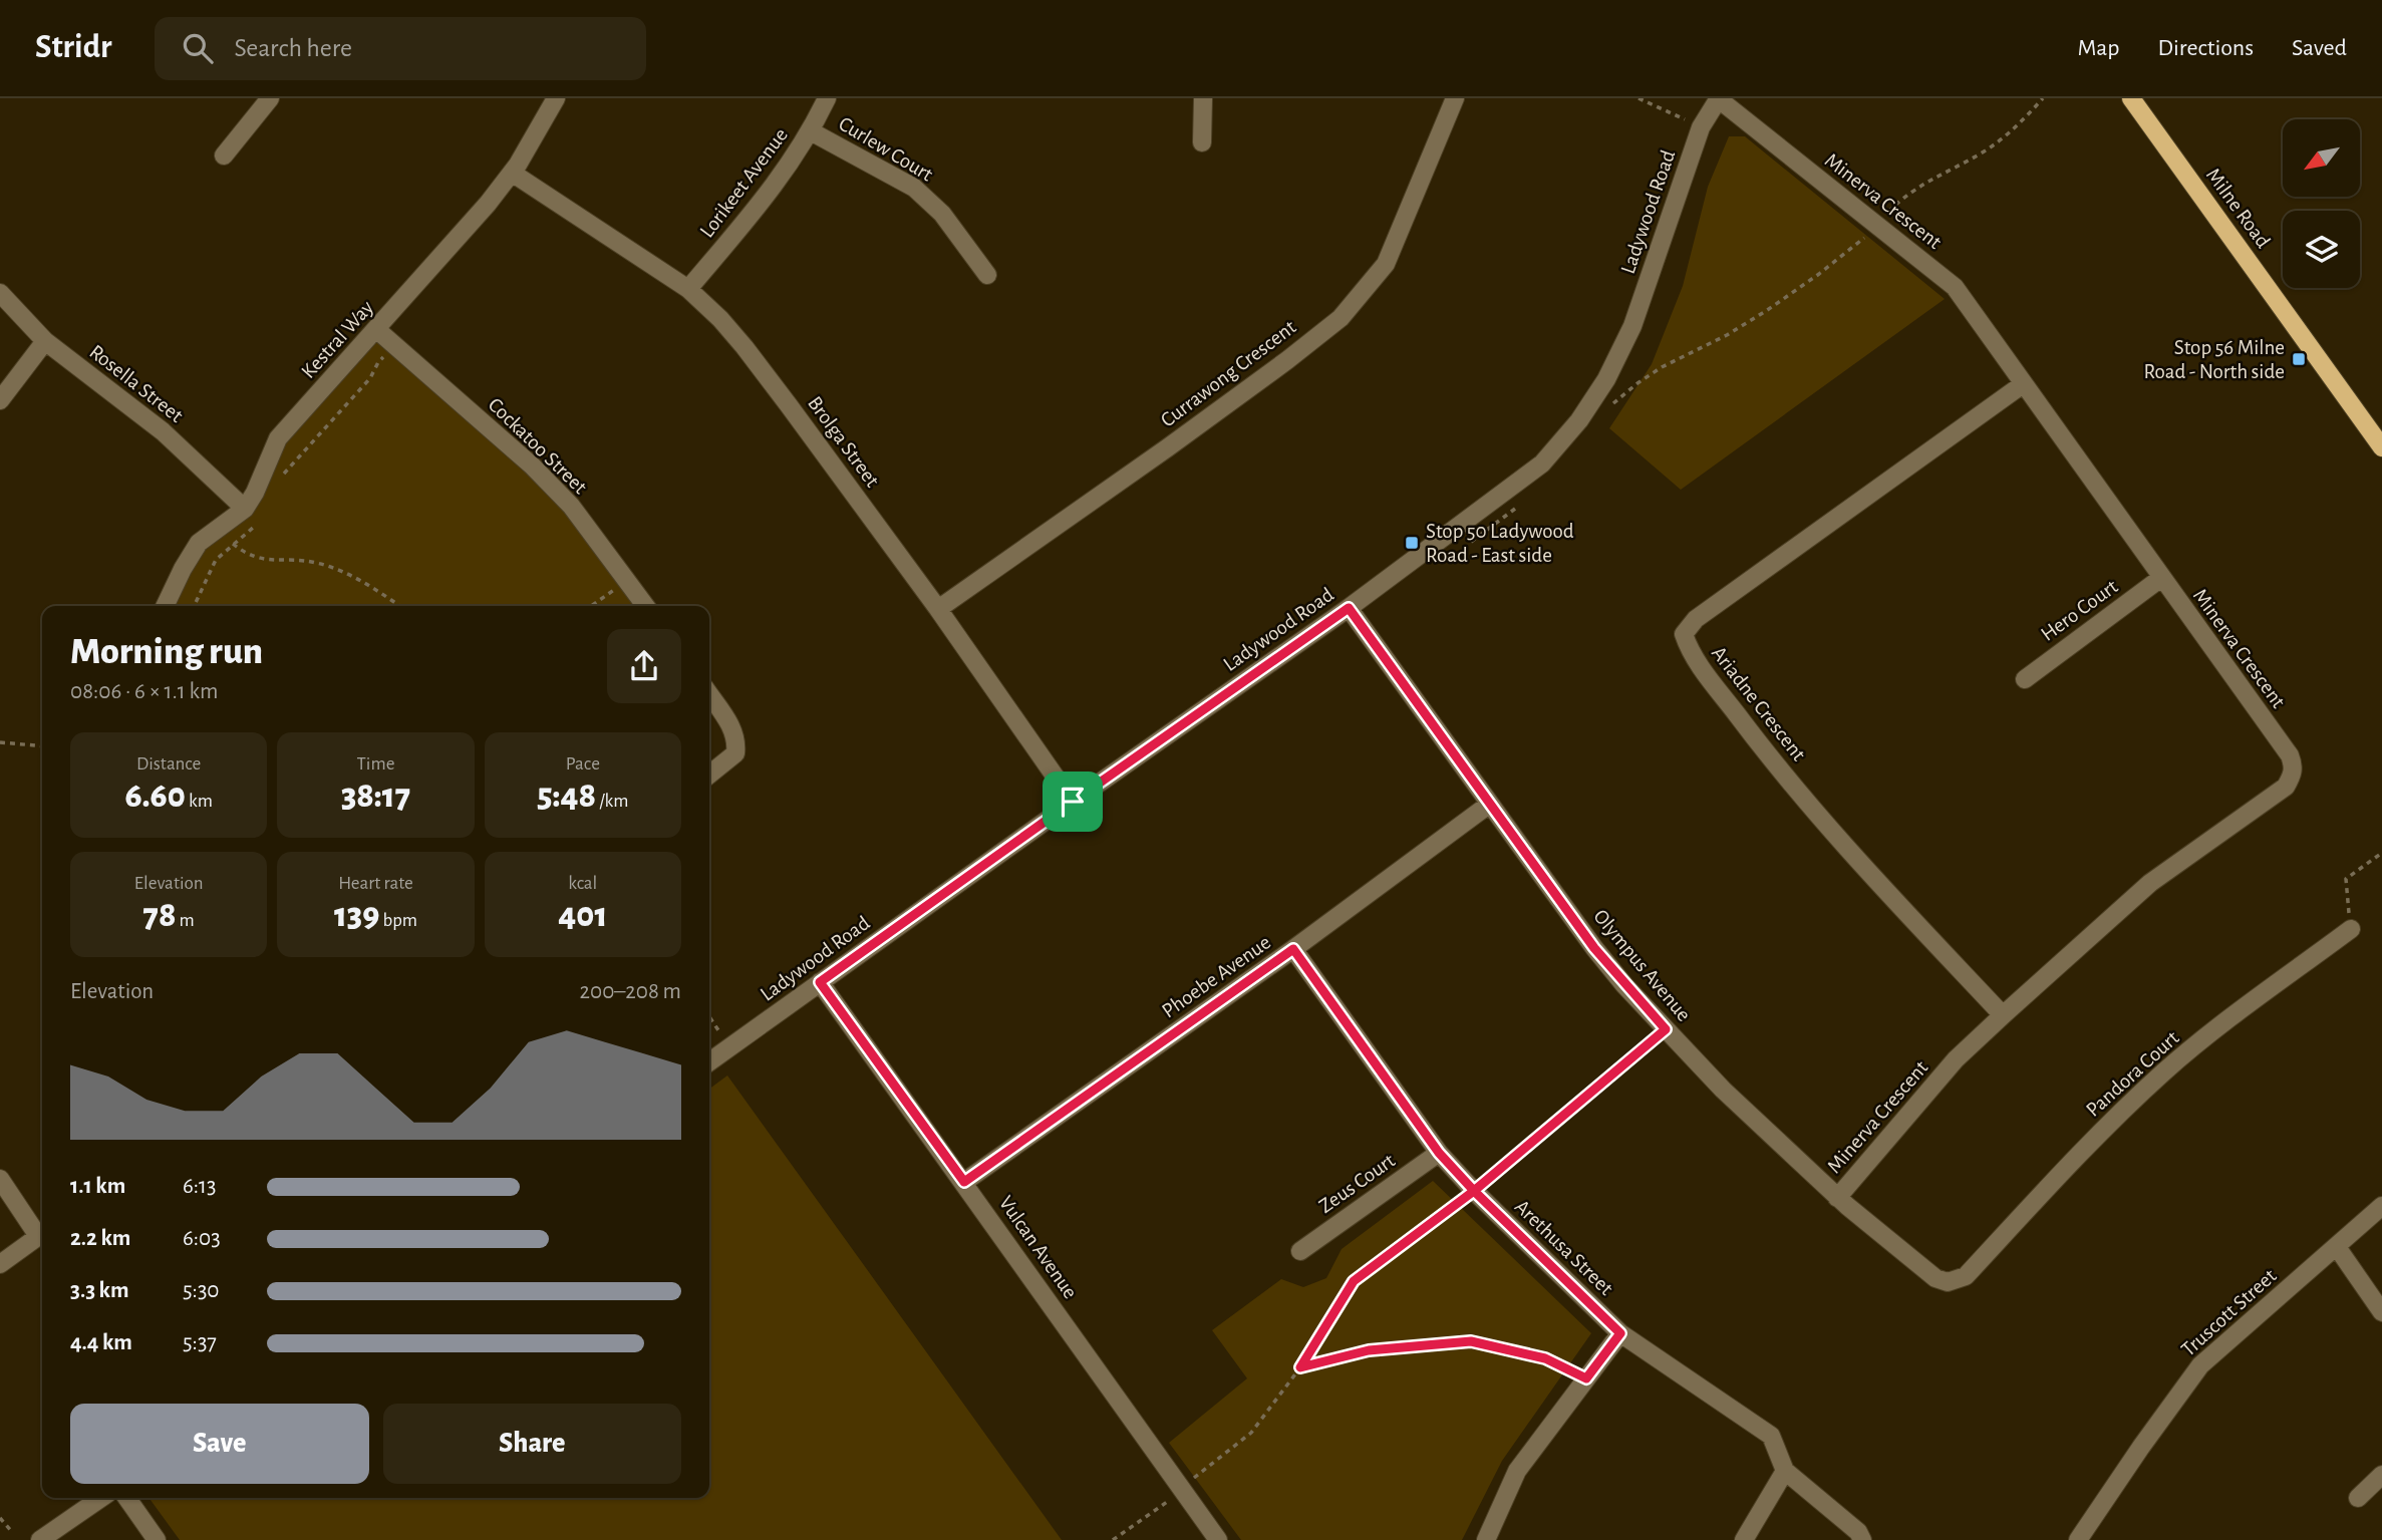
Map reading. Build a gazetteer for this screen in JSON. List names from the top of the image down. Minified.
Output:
{"streets":{"main road":["Milne Road"],"street":["Curlew Court","Lorikeet Avenue","Minerva Crescent","Ladywood Road","Kestral Way","Currawong Crescent","Rosella Street","Brolga Street","Cockatoo Street","Hero Court","Ariadne Crescent","Olympus Avenue","Phoebe Avenue","Pandora Court","Zeus Court","Vulcan Avenue","Arethusa Street","Truscott Street"]},"crossings":[["Curlew Court","Lorikeet Avenue"],["Lorikeet Avenue","Brolga Street"],["Minerva Crescent","Ladywood Road"],["Minerva Crescent","Hero Court"],["Minerva Crescent","Ariadne Crescent"],["Minerva Crescent","Olympus Avenue"],["Ladywood Road","Brolga Street"],["Ladywood Road","Olympus Avenue"],["Ladywood Road","Vulcan Avenue"],["Kestral Way","Rosella Street"],["Kestral Way","Brolga Street"],["Kestral Way","Cockatoo Street"],["Currawong Crescent","Brolga Street"],["Olympus Avenue","Phoebe Avenue"],["Olympus Avenue","Pandora Court"],["Phoebe Avenue","Vulcan Avenue"],["Phoebe Avenue","Arethusa Street"],["Zeus Court","Arethusa Street"]],"places":{"transit":["Stop 56 Milne Road - North side","Stop 50 Ladywood Road - East side"]},"north":"bottom left","page":{"header":"Stridr","search":"Search here","nav":["Map","Directions","Saved"],"heading":["Morning run","08:06 · 6 × 1.1 km"],"stats":[["Distance","6.60 km"],["Time","38:17"],["Pace","5:48 /km"],["Elevation","78 m"],["Heart rate","139 bpm"],["kcal","401"]],"chart":["Elevation","200–208 m"],"list":[{"name":"1.1 km","note":"6:13"},{"name":"2.2 km","note":"6:03"},{"name":"3.3 km","note":"5:30"},{"name":"4.4 km","note":"5:37"}],"buttons":["Save","Share"]}}
